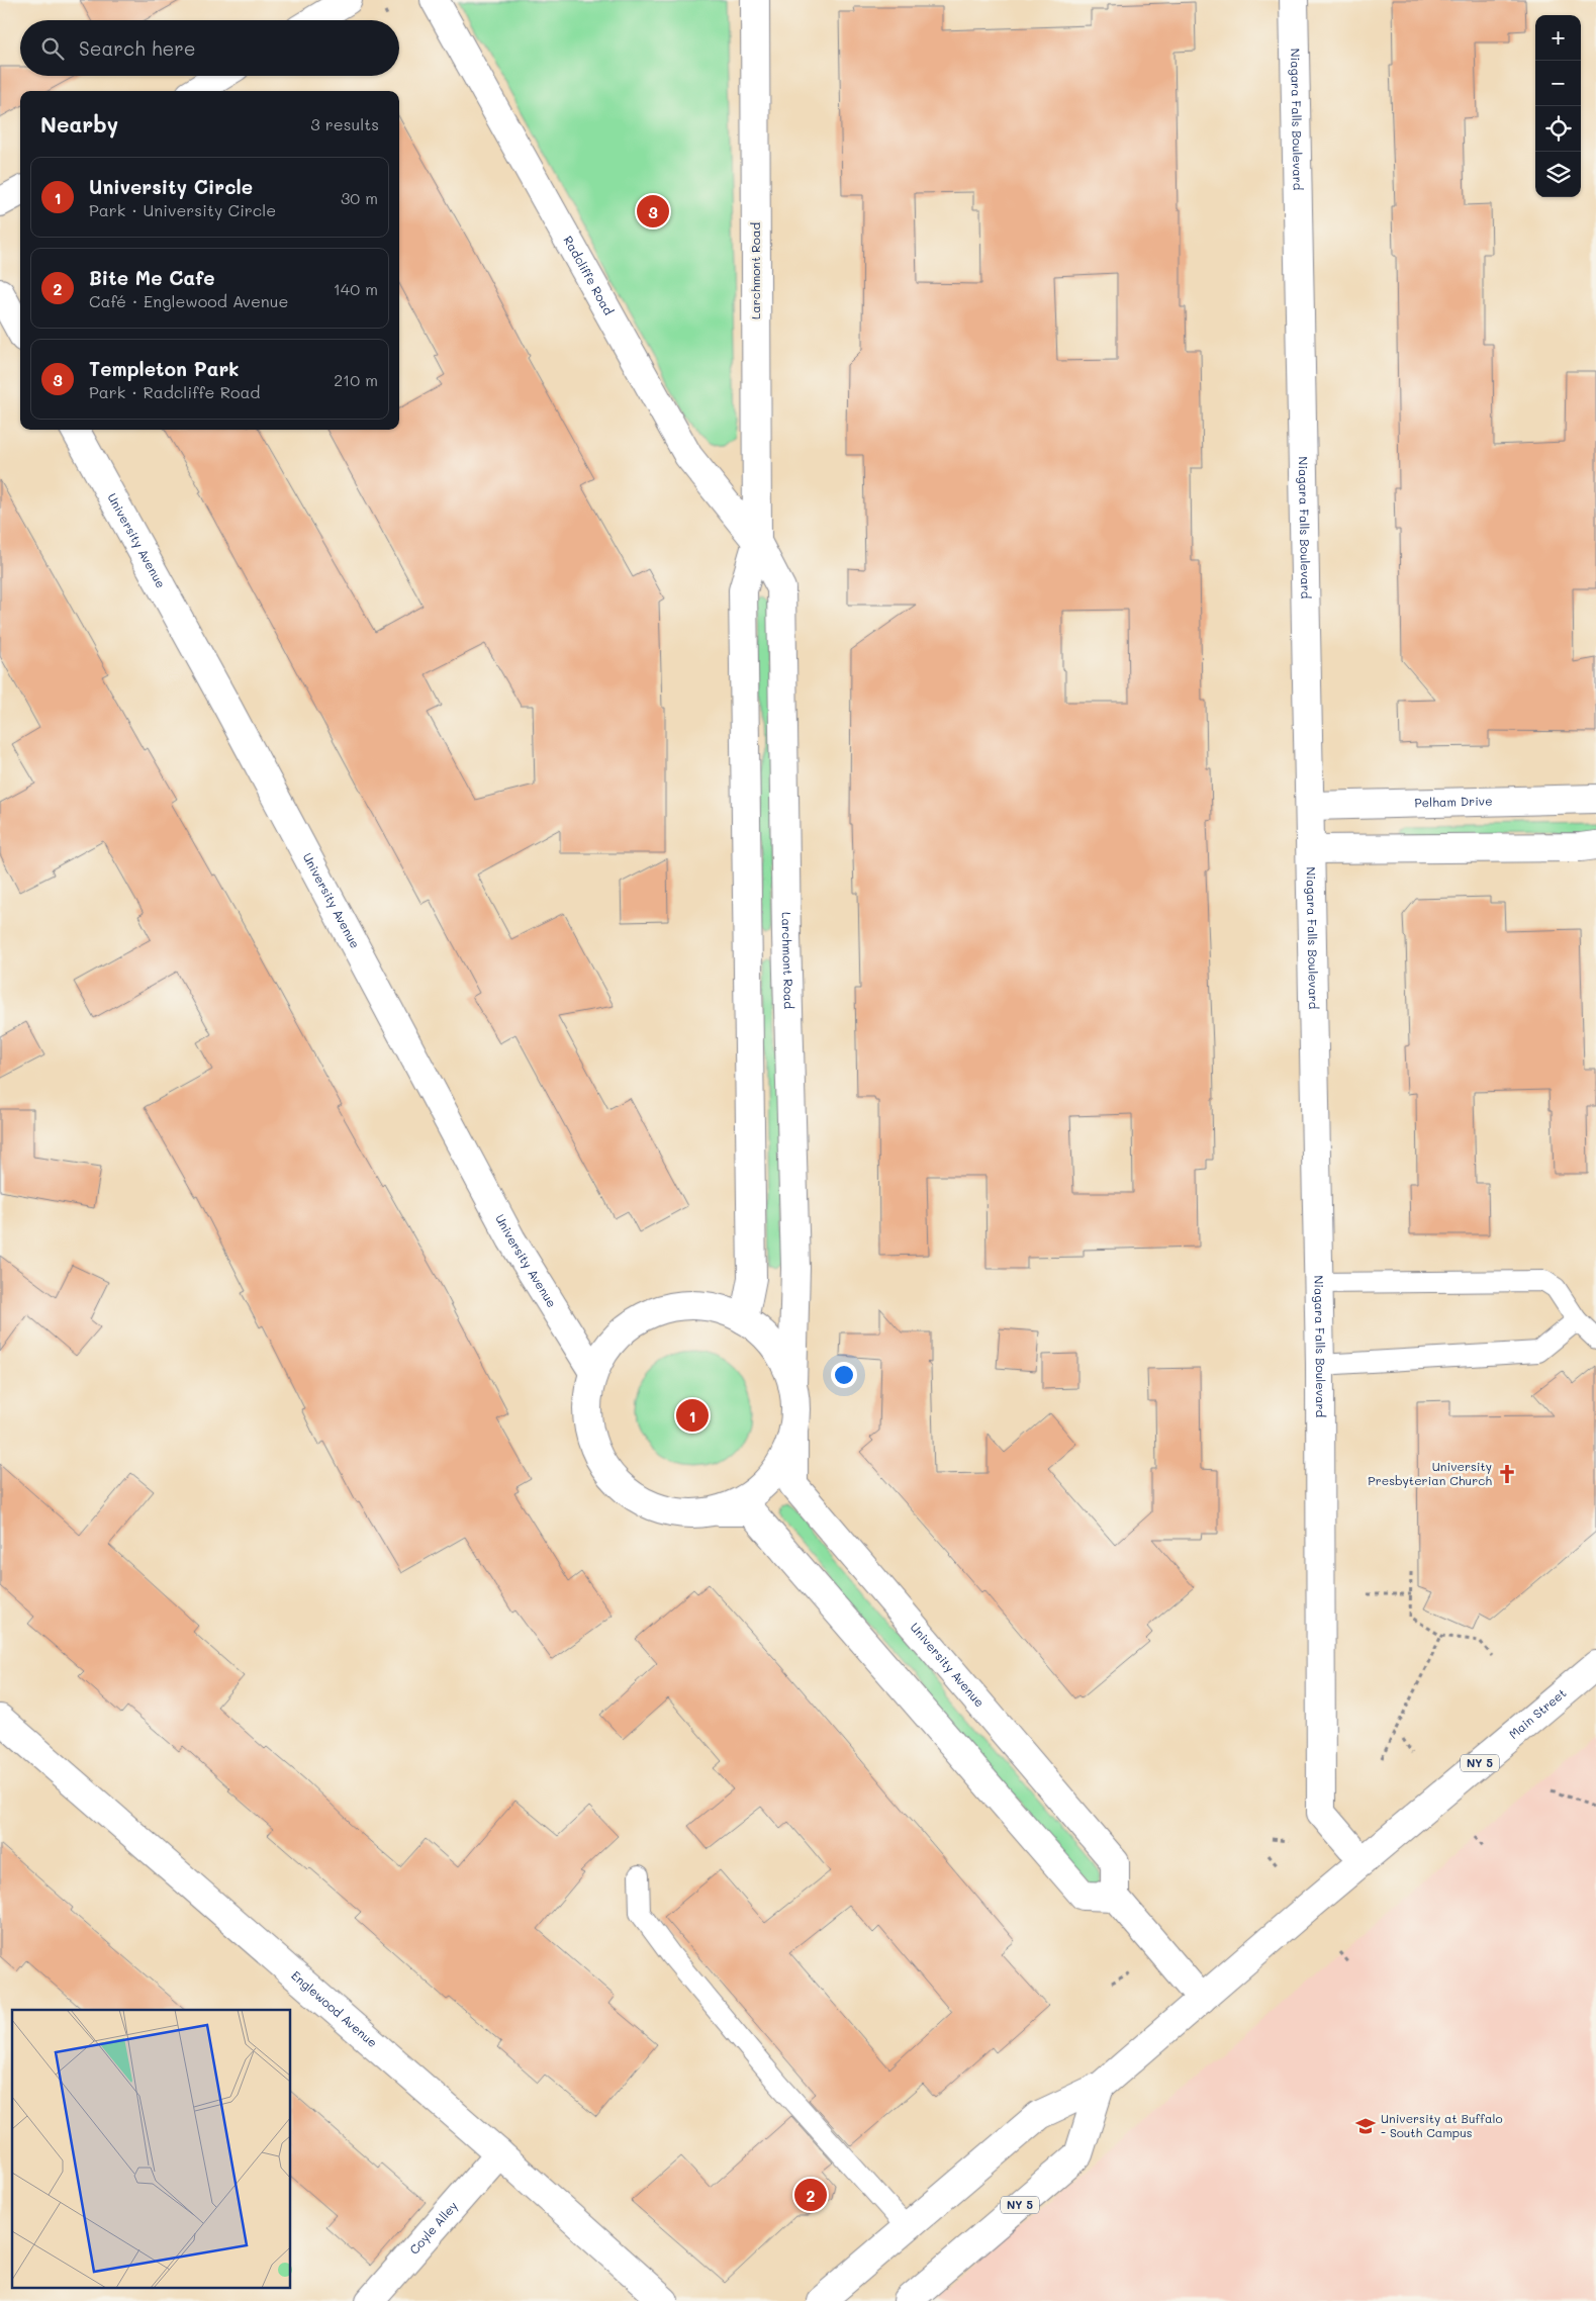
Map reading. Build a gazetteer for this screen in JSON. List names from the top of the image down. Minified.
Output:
{"streets":{"street":["Niagara Falls Boulevard","Larchmont Road","Radcliffe Road","University Avenue","Pelham Drive","Main Street","NY 5","Englewood Avenue","Coyle Alley"]},"crossings":[["Niagara Falls Boulevard","Pelham Drive"],["Niagara Falls Boulevard","Main Street"],["Niagara Falls Boulevard","NY 5"],["Larchmont Road","Radcliffe Road"],["Main Street","NY 5"],["Englewood Avenue","Coyle Alley"]],"places":{"church":["University Presbyterian Church"],"school or university":["University at Buffalo - South Campus"]},"page":{"map_buttons":["+","−"],"search":"Search here","heading":["Nearby","3 results"],"list":[{"mark":"1","name":"University Circle","note":"Park · University Circle","value":"30 m"},{"mark":"2","name":"Bite Me Cafe","note":"Café · Englewood Avenue","value":"140 m"},{"mark":"3","name":"Templeton Park","note":"Park · Radcliffe Road","value":"210 m"}],"pins":["3","1","2"]}}
